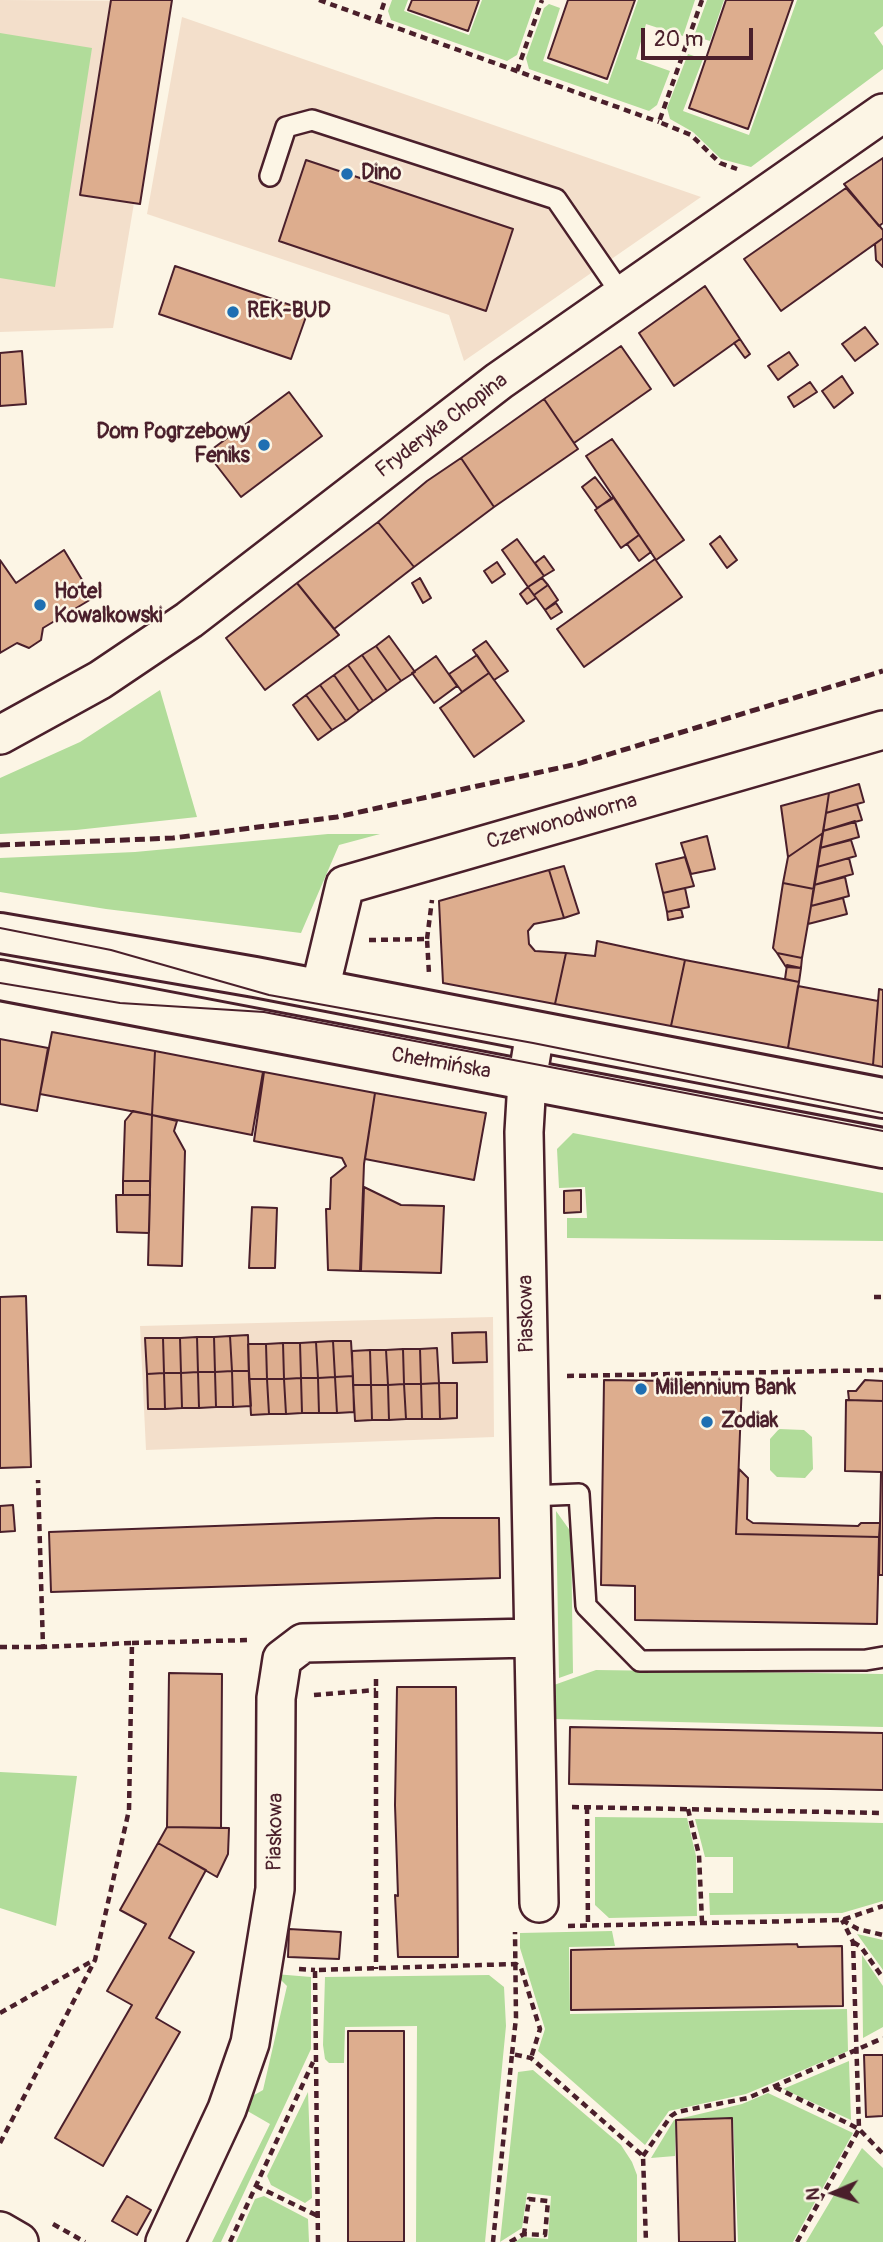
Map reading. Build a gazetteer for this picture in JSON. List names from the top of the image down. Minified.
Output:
{"streets":{"main road":["Chełmińska"],"street":["Fryderyka Chopina","Czerwonodworna","Piaskowa"]},"crossings":[["Chełmińska","Piaskowa"]],"places":["Dino","REK-BUD","Dom Pogrzebowy Feniks","Hotel Kowalkowski","Millennium Bank","Zodiak"],"scale_bar":"20 m","north":"left"}
